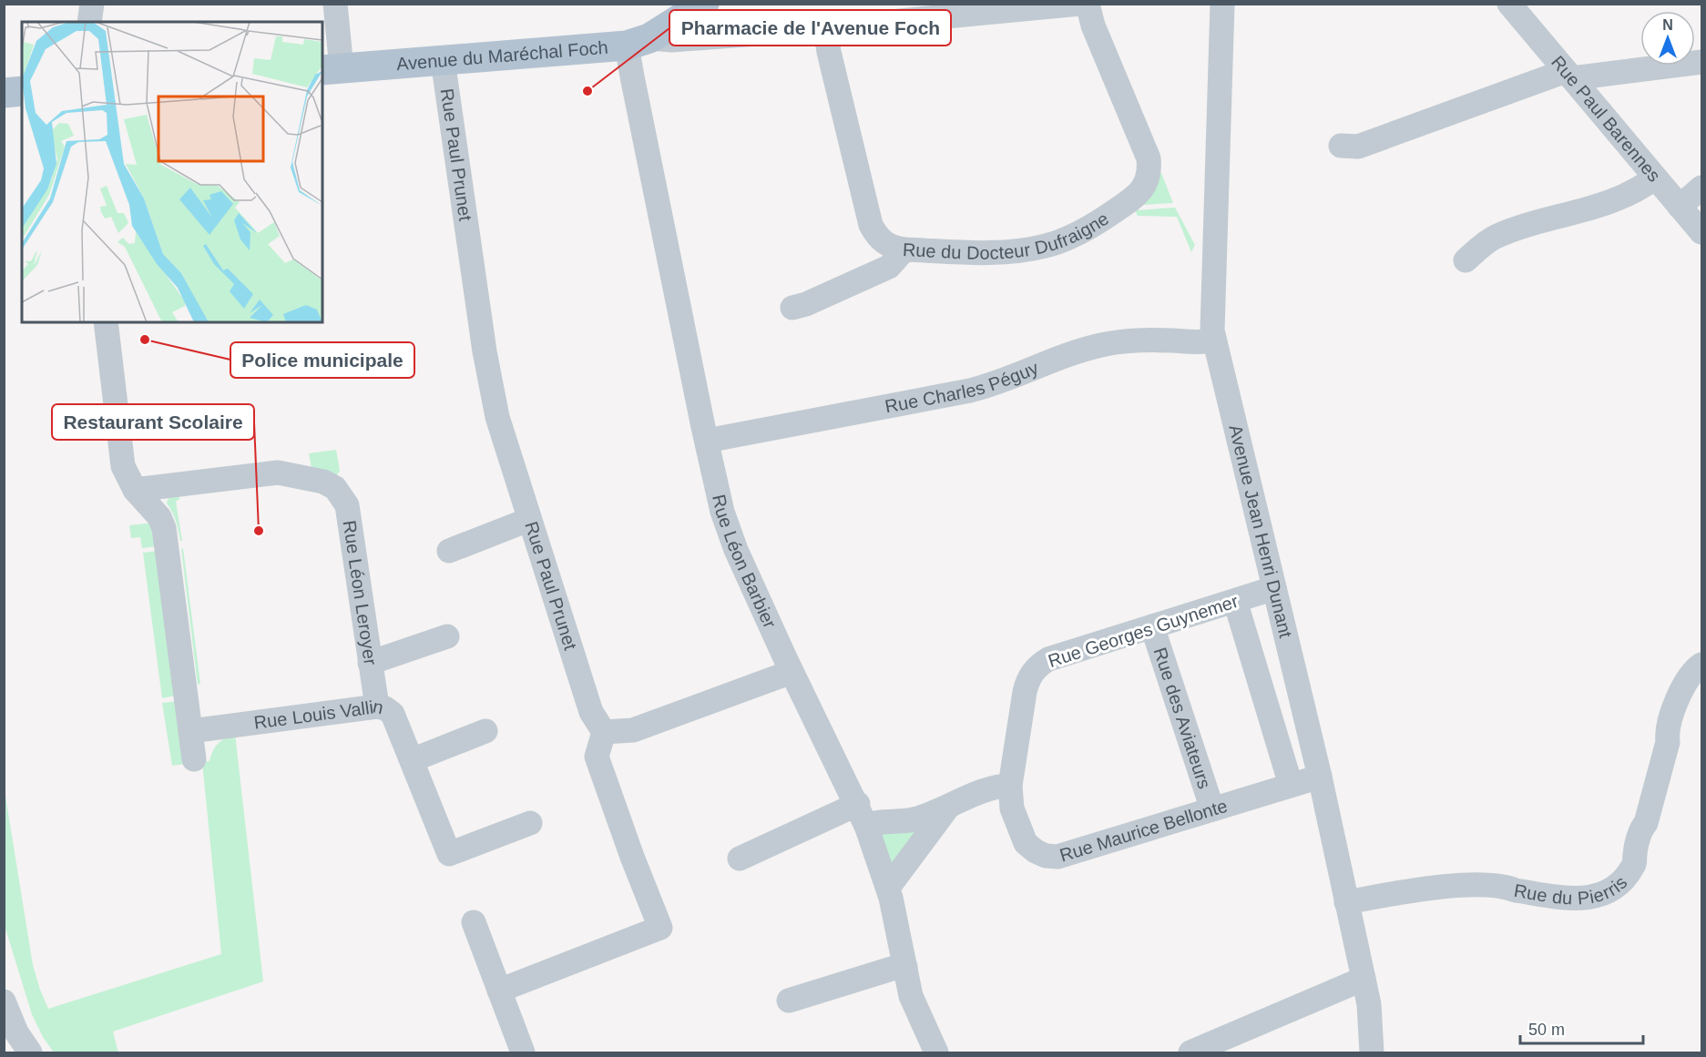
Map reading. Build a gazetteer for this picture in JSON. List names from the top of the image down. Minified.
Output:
{"streets":{"main road":["Avenue du Maréchal Foch"],"street":["Rue Paul Barennes","Rue Paul Prunet","Rue du Docteur Dufraigne","Rue Charles Péguy","Avenue Jean Henri Dunant","Rue Léon Barbier","Rue Léon Leroyer","Rue Georges Guynemer","Rue Louis Vallin","Rue des Aviateurs","Rue Maurice Bellonte","Rue du Pierris"]},"crossings":[["Avenue du Maréchal Foch","Rue Paul Prunet"],["Avenue du Maréchal Foch","Rue Léon Barbier"],["Rue Charles Péguy","Avenue Jean Henri Dunant"],["Rue Charles Péguy","Rue Léon Barbier"],["Avenue Jean Henri Dunant","Rue Georges Guynemer"],["Avenue Jean Henri Dunant","Rue Maurice Bellonte"],["Avenue Jean Henri Dunant","Rue du Pierris"],["Rue Léon Leroyer","Rue Louis Vallin"],["Rue Georges Guynemer","Rue des Aviateurs"],["Rue Georges Guynemer","Rue Maurice Bellonte"],["Rue des Aviateurs","Rue Maurice Bellonte"]],"places":["Pharmacie de l'Avenue Foch","Police municipale","Restaurant Scolaire"],"scale_bar":"50 m","north":"top"}
